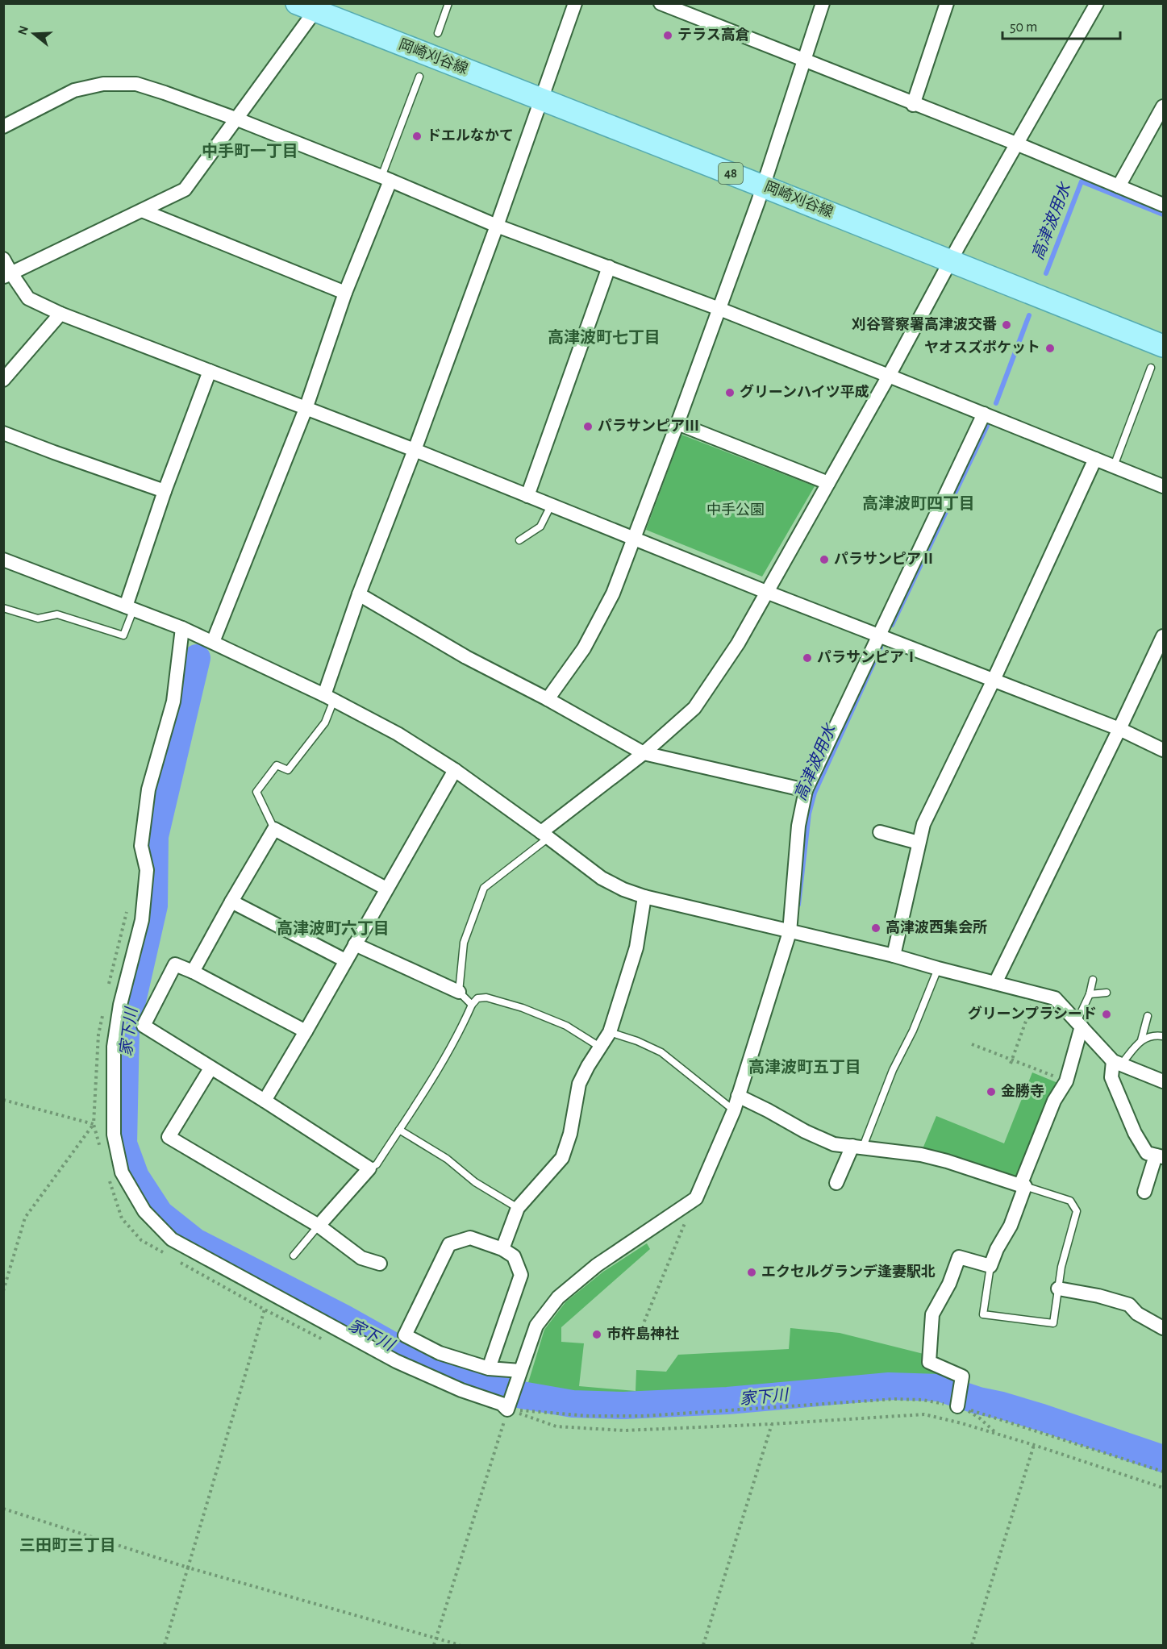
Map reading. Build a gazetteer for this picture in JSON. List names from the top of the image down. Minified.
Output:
{"streets":{"main road":["岡崎刈谷線","48"]},"districts":["中手町一丁目","高津波町七丁目","高津波町四丁目","高津波町六丁目","高津波町五丁目","三田町三丁目"],"water":["高津波用水","家下川"],"parks":["中手公園"],"places":["テラス高倉","ドエルなかて","刈谷警察署高津波交番","ヤオスズポケット","グリーンハイツ平成","パラサンピアⅢ","パラサンピアⅡ","パラサンピアⅠ","高津波西集会所","グリーンプラシード","金勝寺","エクセルグランデ逢妻駅北","市杵島神社"],"scale_bar":"50 m","north":"left"}
